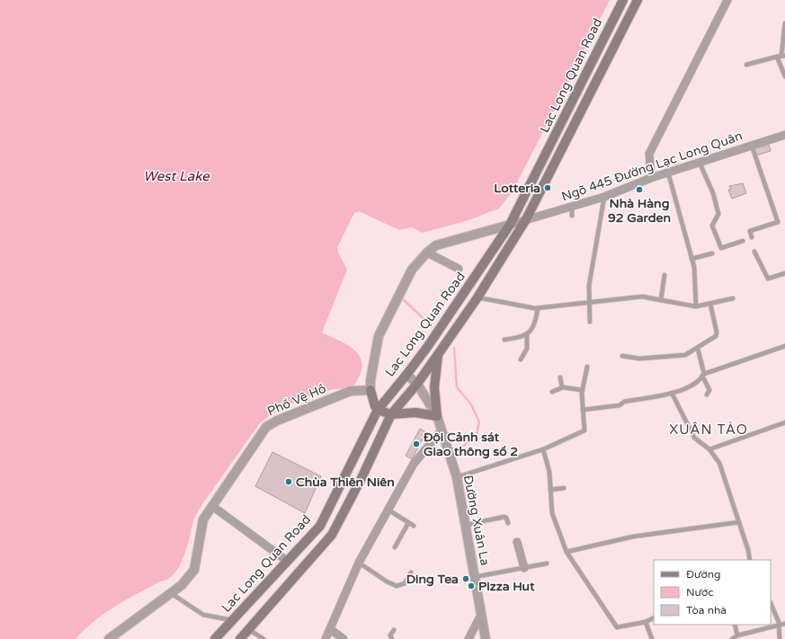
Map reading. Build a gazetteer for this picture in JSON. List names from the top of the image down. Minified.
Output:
{"streets":{"main road":["Lac Long Quan Road"],"street":["Ngõ 445 Đường Lạc Long Quân","Phố Vệ Hồ","Đường Xuân La"]},"crossings":[["Lac Long Quan Road","Ngõ 445 Đường Lạc Long Quân"],["Lac Long Quan Road","Đường Xuân La"]],"districts":["XUÂN TẢO"],"water":["West Lake"],"places":["Lotteria","Nhà Hàng 92 Garden","Đội Cảnh sát Giao thông số 2","Chùa Thiên Niên","Ding Tea","Pizza Hut"],"legend":["Đường","Nước","Tòa nhà"]}
